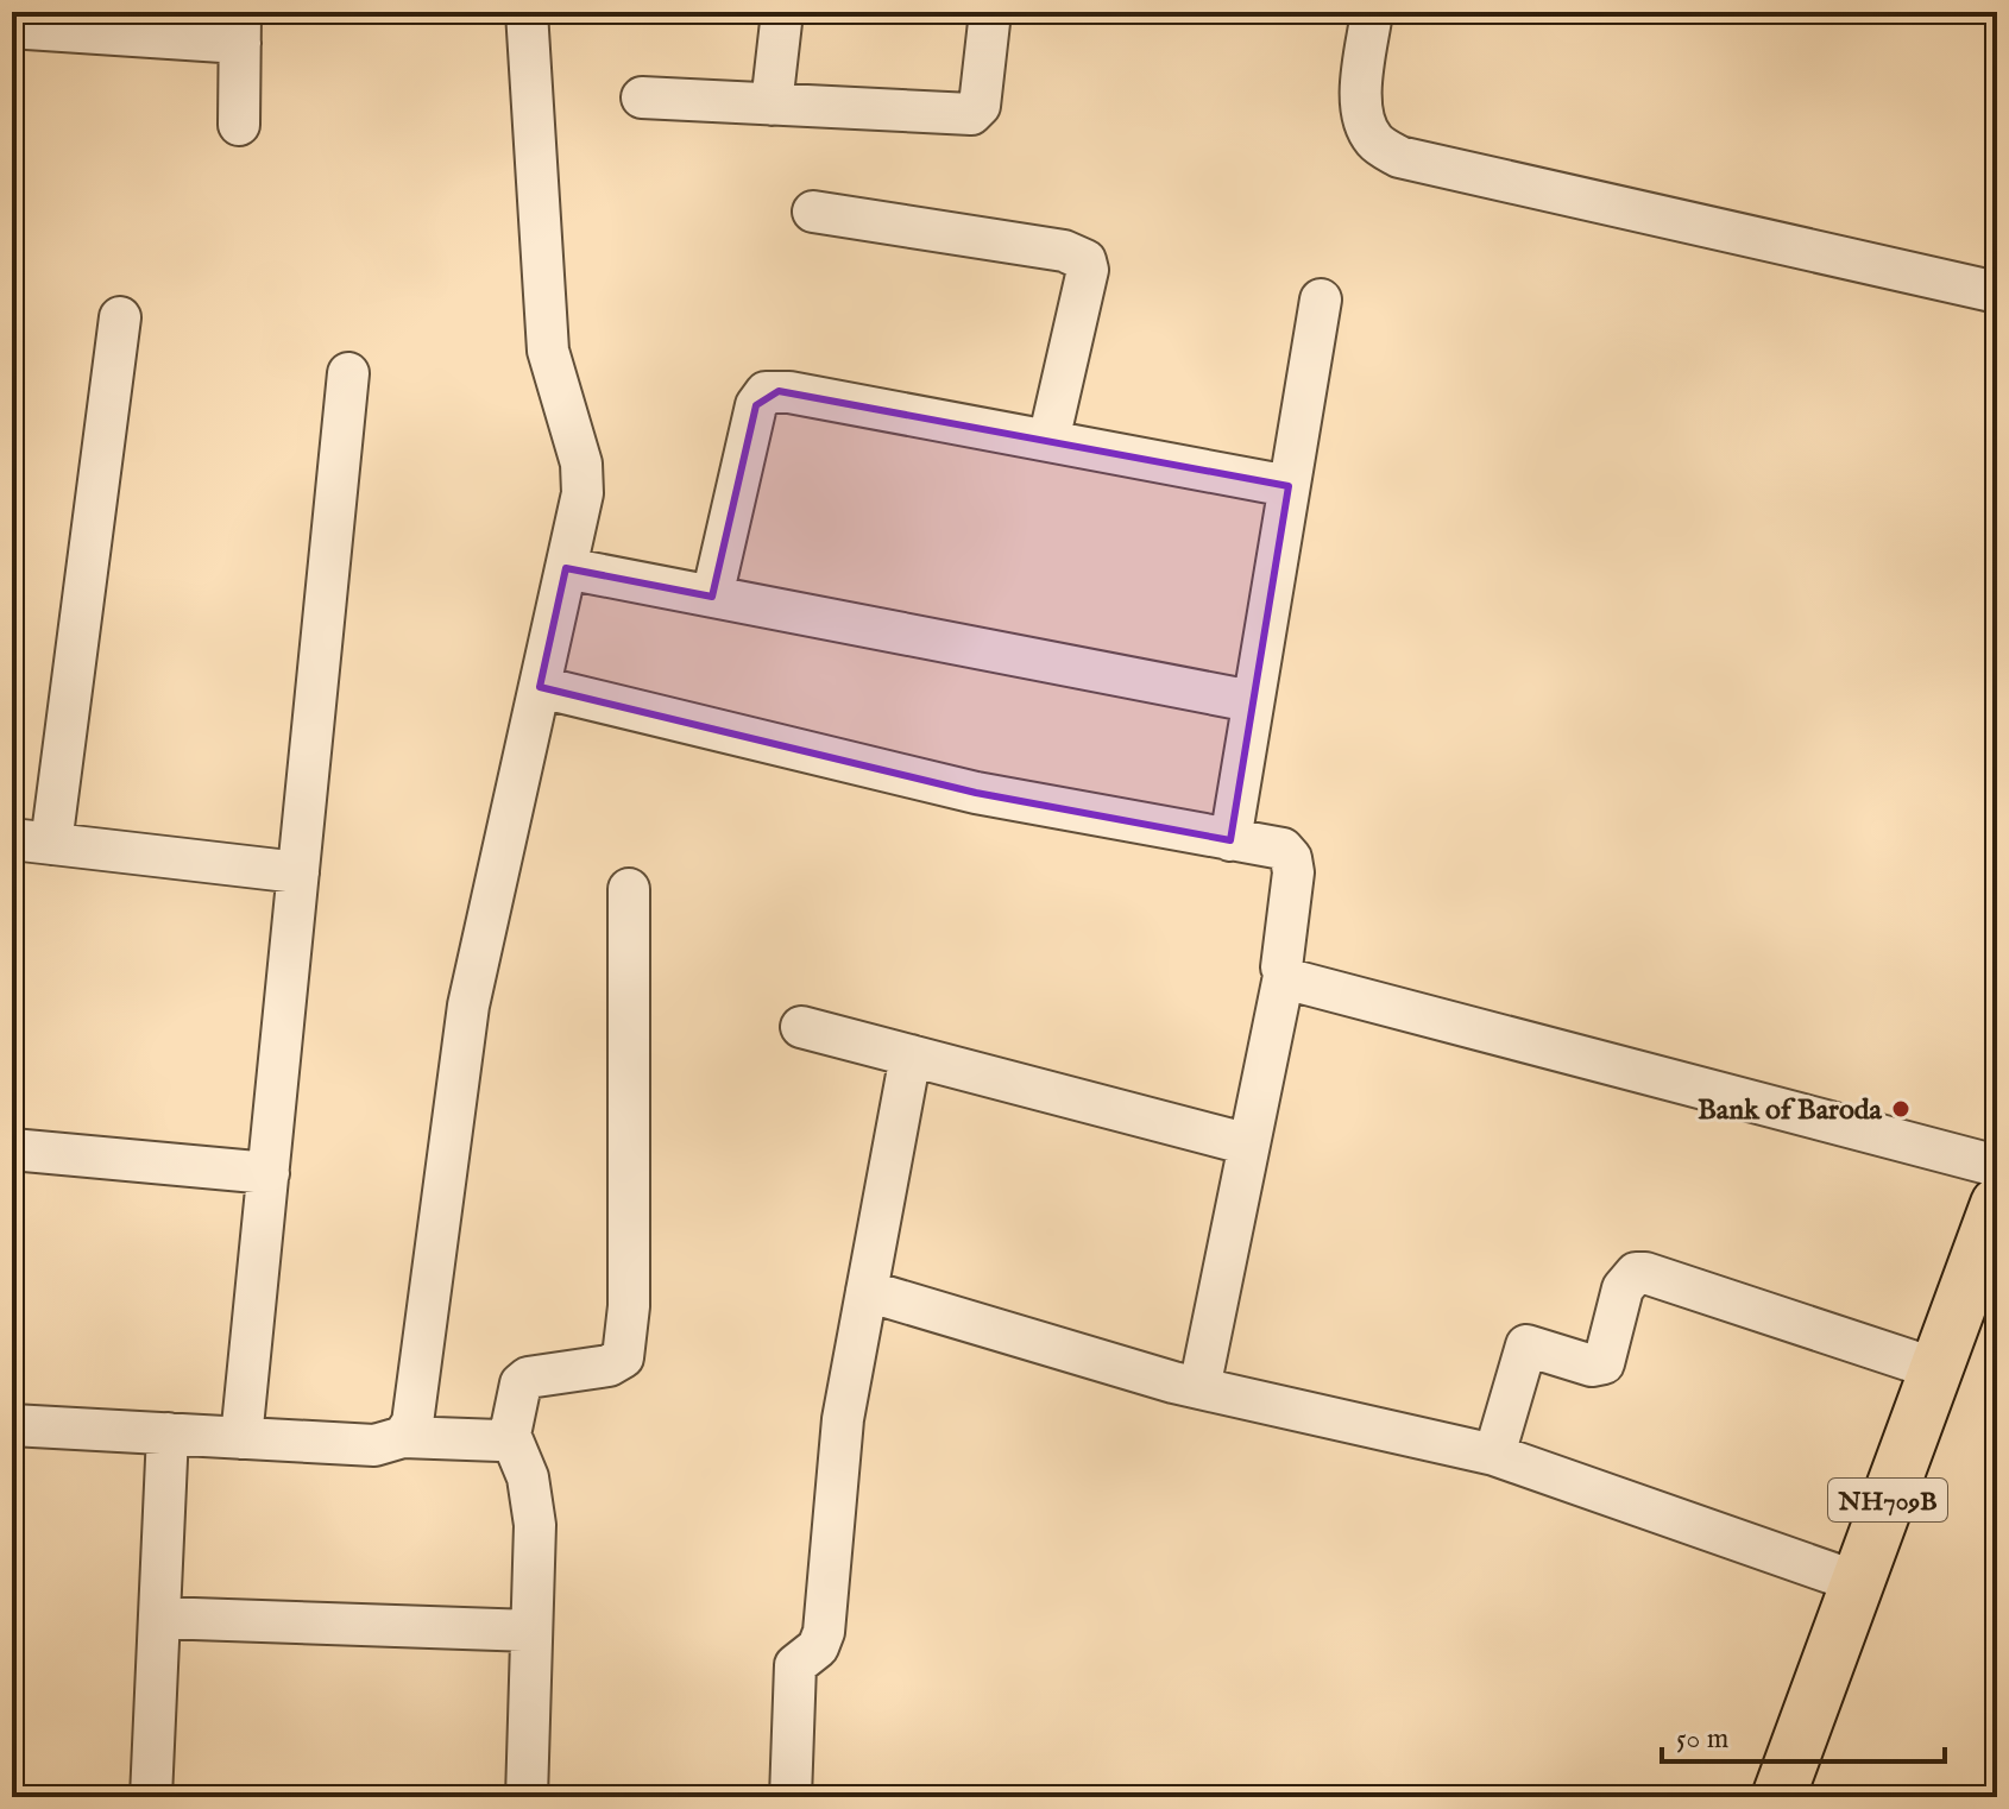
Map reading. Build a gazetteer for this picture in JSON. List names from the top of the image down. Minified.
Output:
{"streets":{"highway":["NH709B"]},"places":["Bank of Baroda"],"scale_bar":"50 m"}
